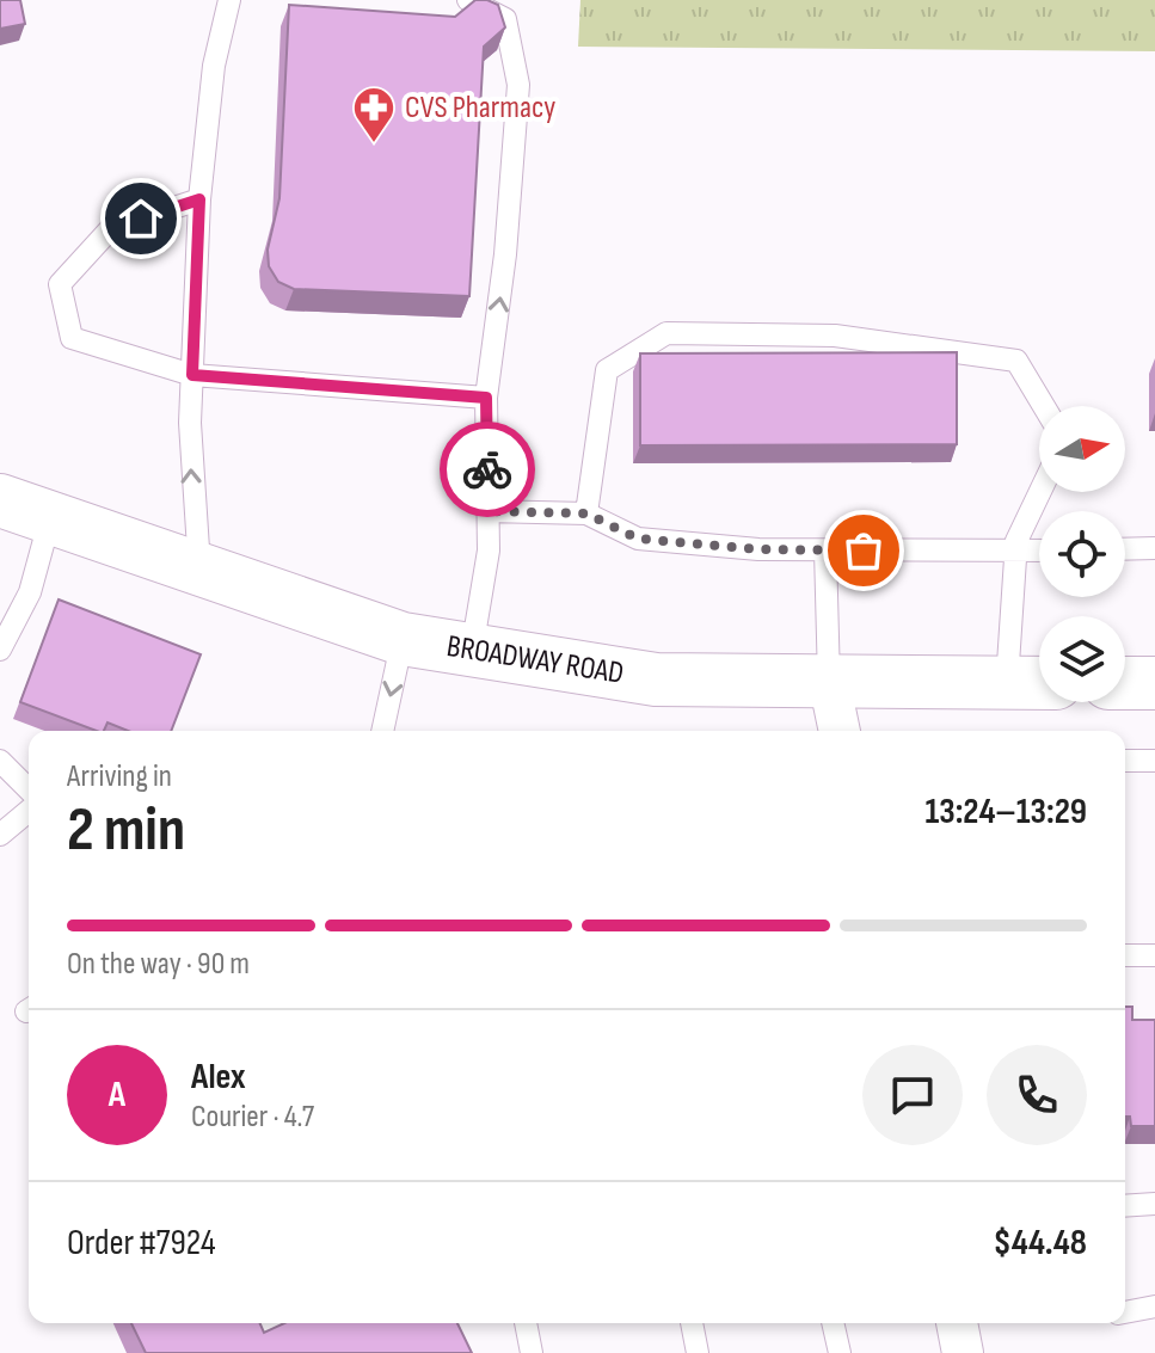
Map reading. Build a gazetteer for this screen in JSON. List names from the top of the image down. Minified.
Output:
{"streets":{"main road":["BROADWAY ROAD"]},"places":{"pharmacy":["CVS Pharmacy"]},"north":"right","page":{"heading":["2 min","Arriving in","13:24–13:29"],"panel":["Alex","Courier · 4.7","Order #7924","$44.48"],"bar":"On the way · 90 m","round":"A"}}
